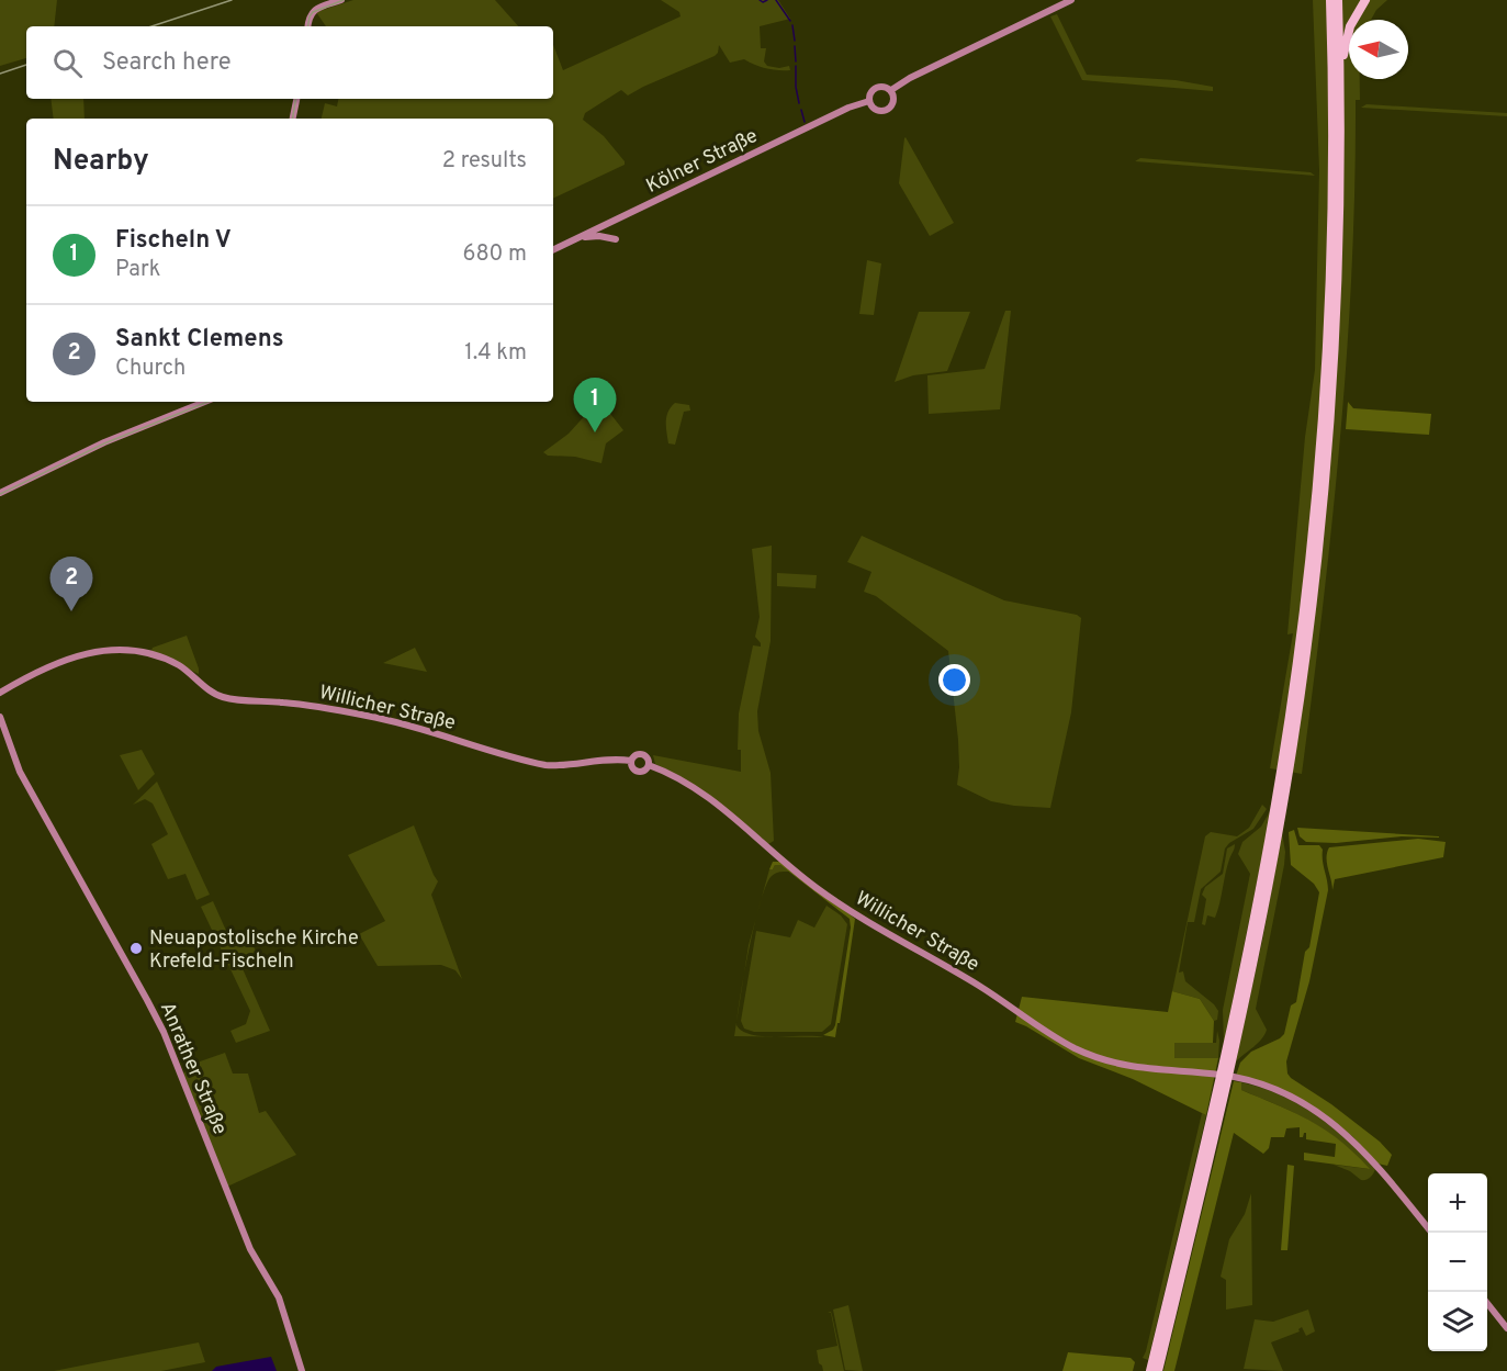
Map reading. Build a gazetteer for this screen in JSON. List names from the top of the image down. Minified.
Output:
{"streets":{"street":["Kölner Straße","Willicher Straße","Anrather Straße"]},"places":["Neuapostolische Kirche Krefeld-Fischeln"],"north":"left","page":{"search":"Search here","heading":["Nearby","2 results"],"list":[{"mark":"1","name":"Fischeln V","note":"Park","value":"680 m"},{"mark":"2","name":"Sankt Clemens","note":"Church","value":"1.4 km"}],"pins":["1","2"],"map_buttons":["+","−"]}}
